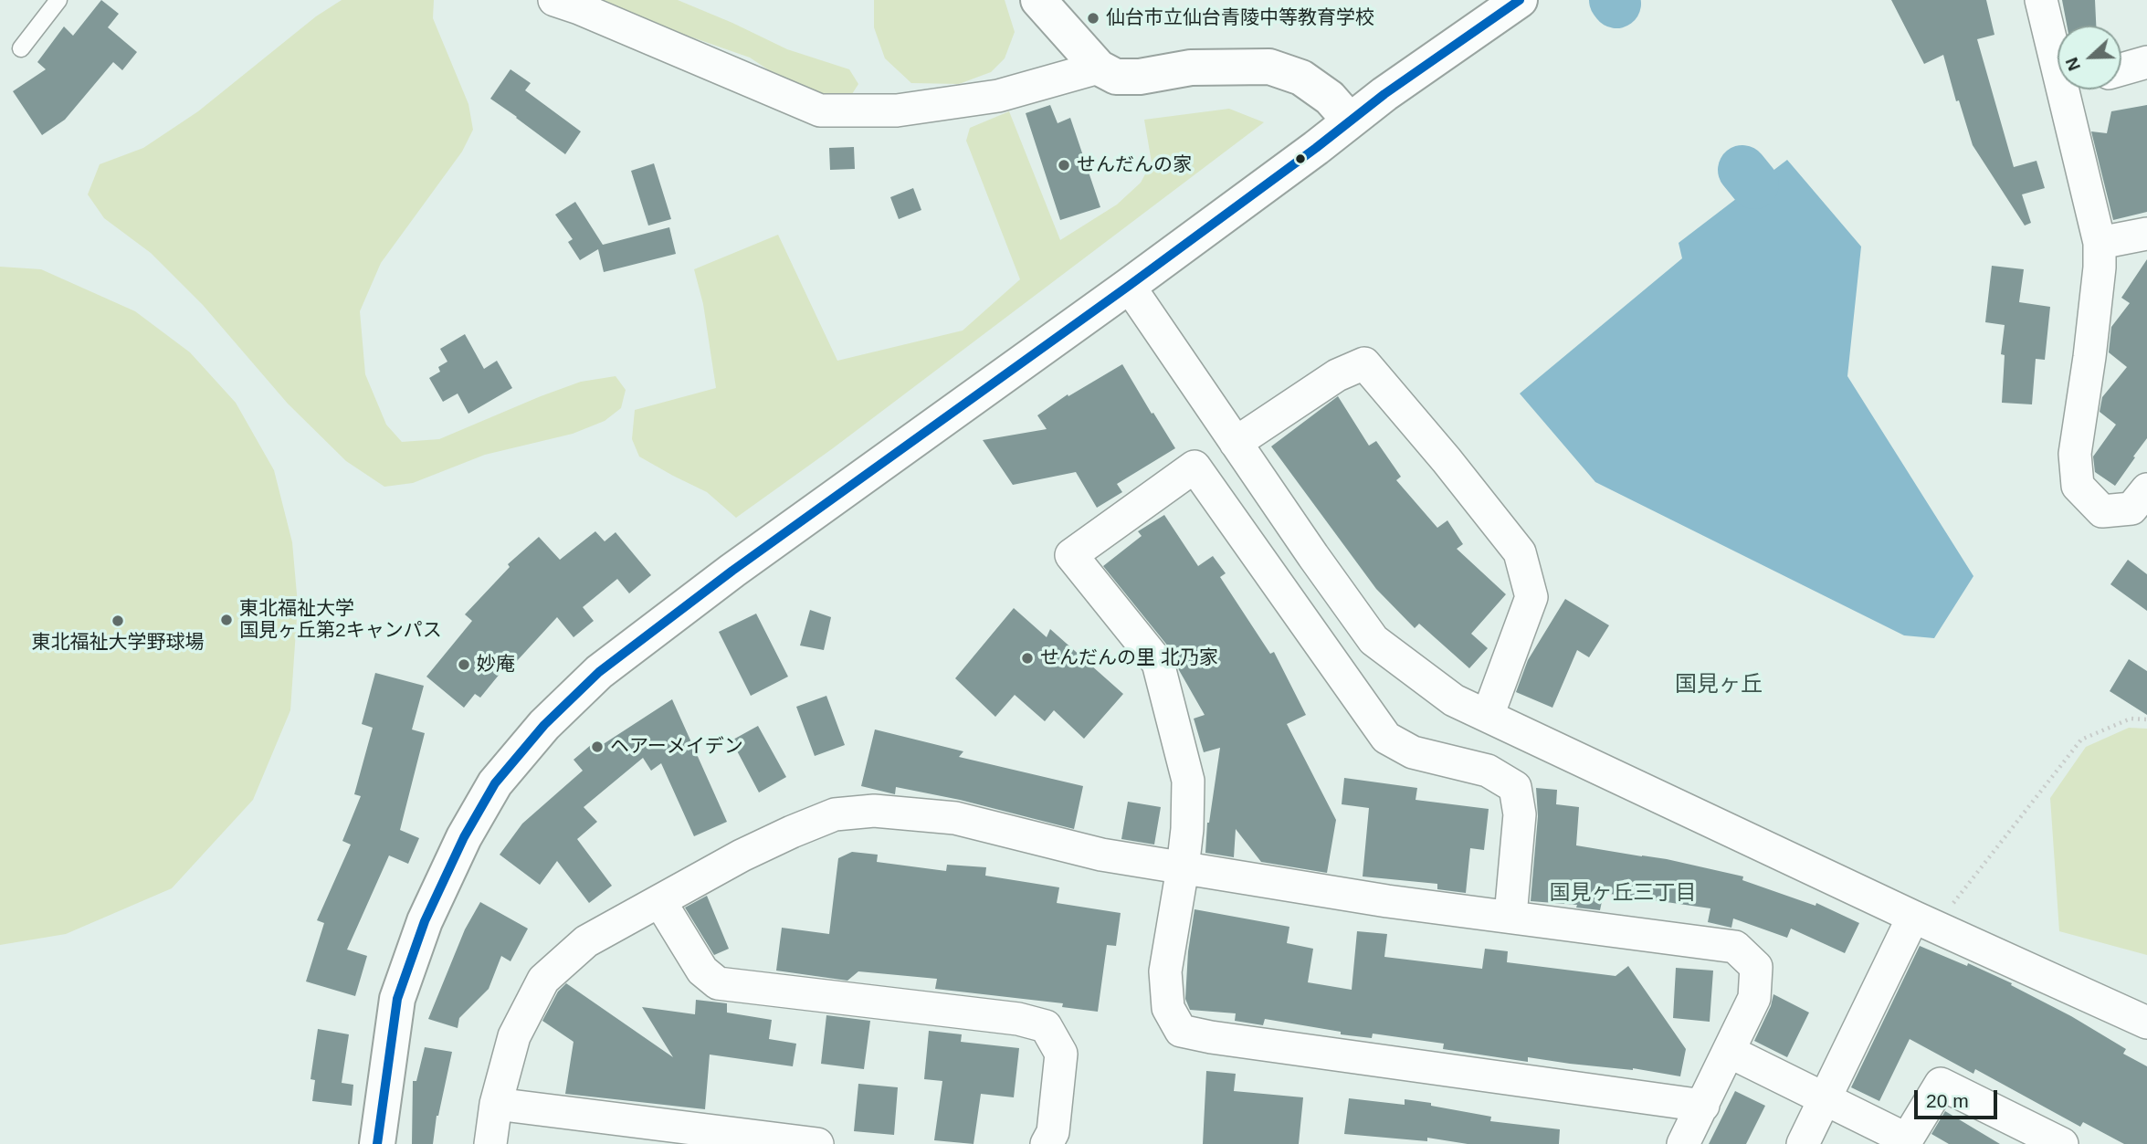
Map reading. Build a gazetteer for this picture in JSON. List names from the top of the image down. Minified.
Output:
{"districts":["国見ヶ丘","国見ヶ丘三丁目"],"places":["仙台市立仙台青陵中等教育学校","せんだんの家","東北福祉大学 国見ヶ丘第2キャンパス","東北福祉大学野球場","せんだんの里 北乃家","妙庵","ヘアーメイデン"],"scale_bar":"20 m","north":"left"}
